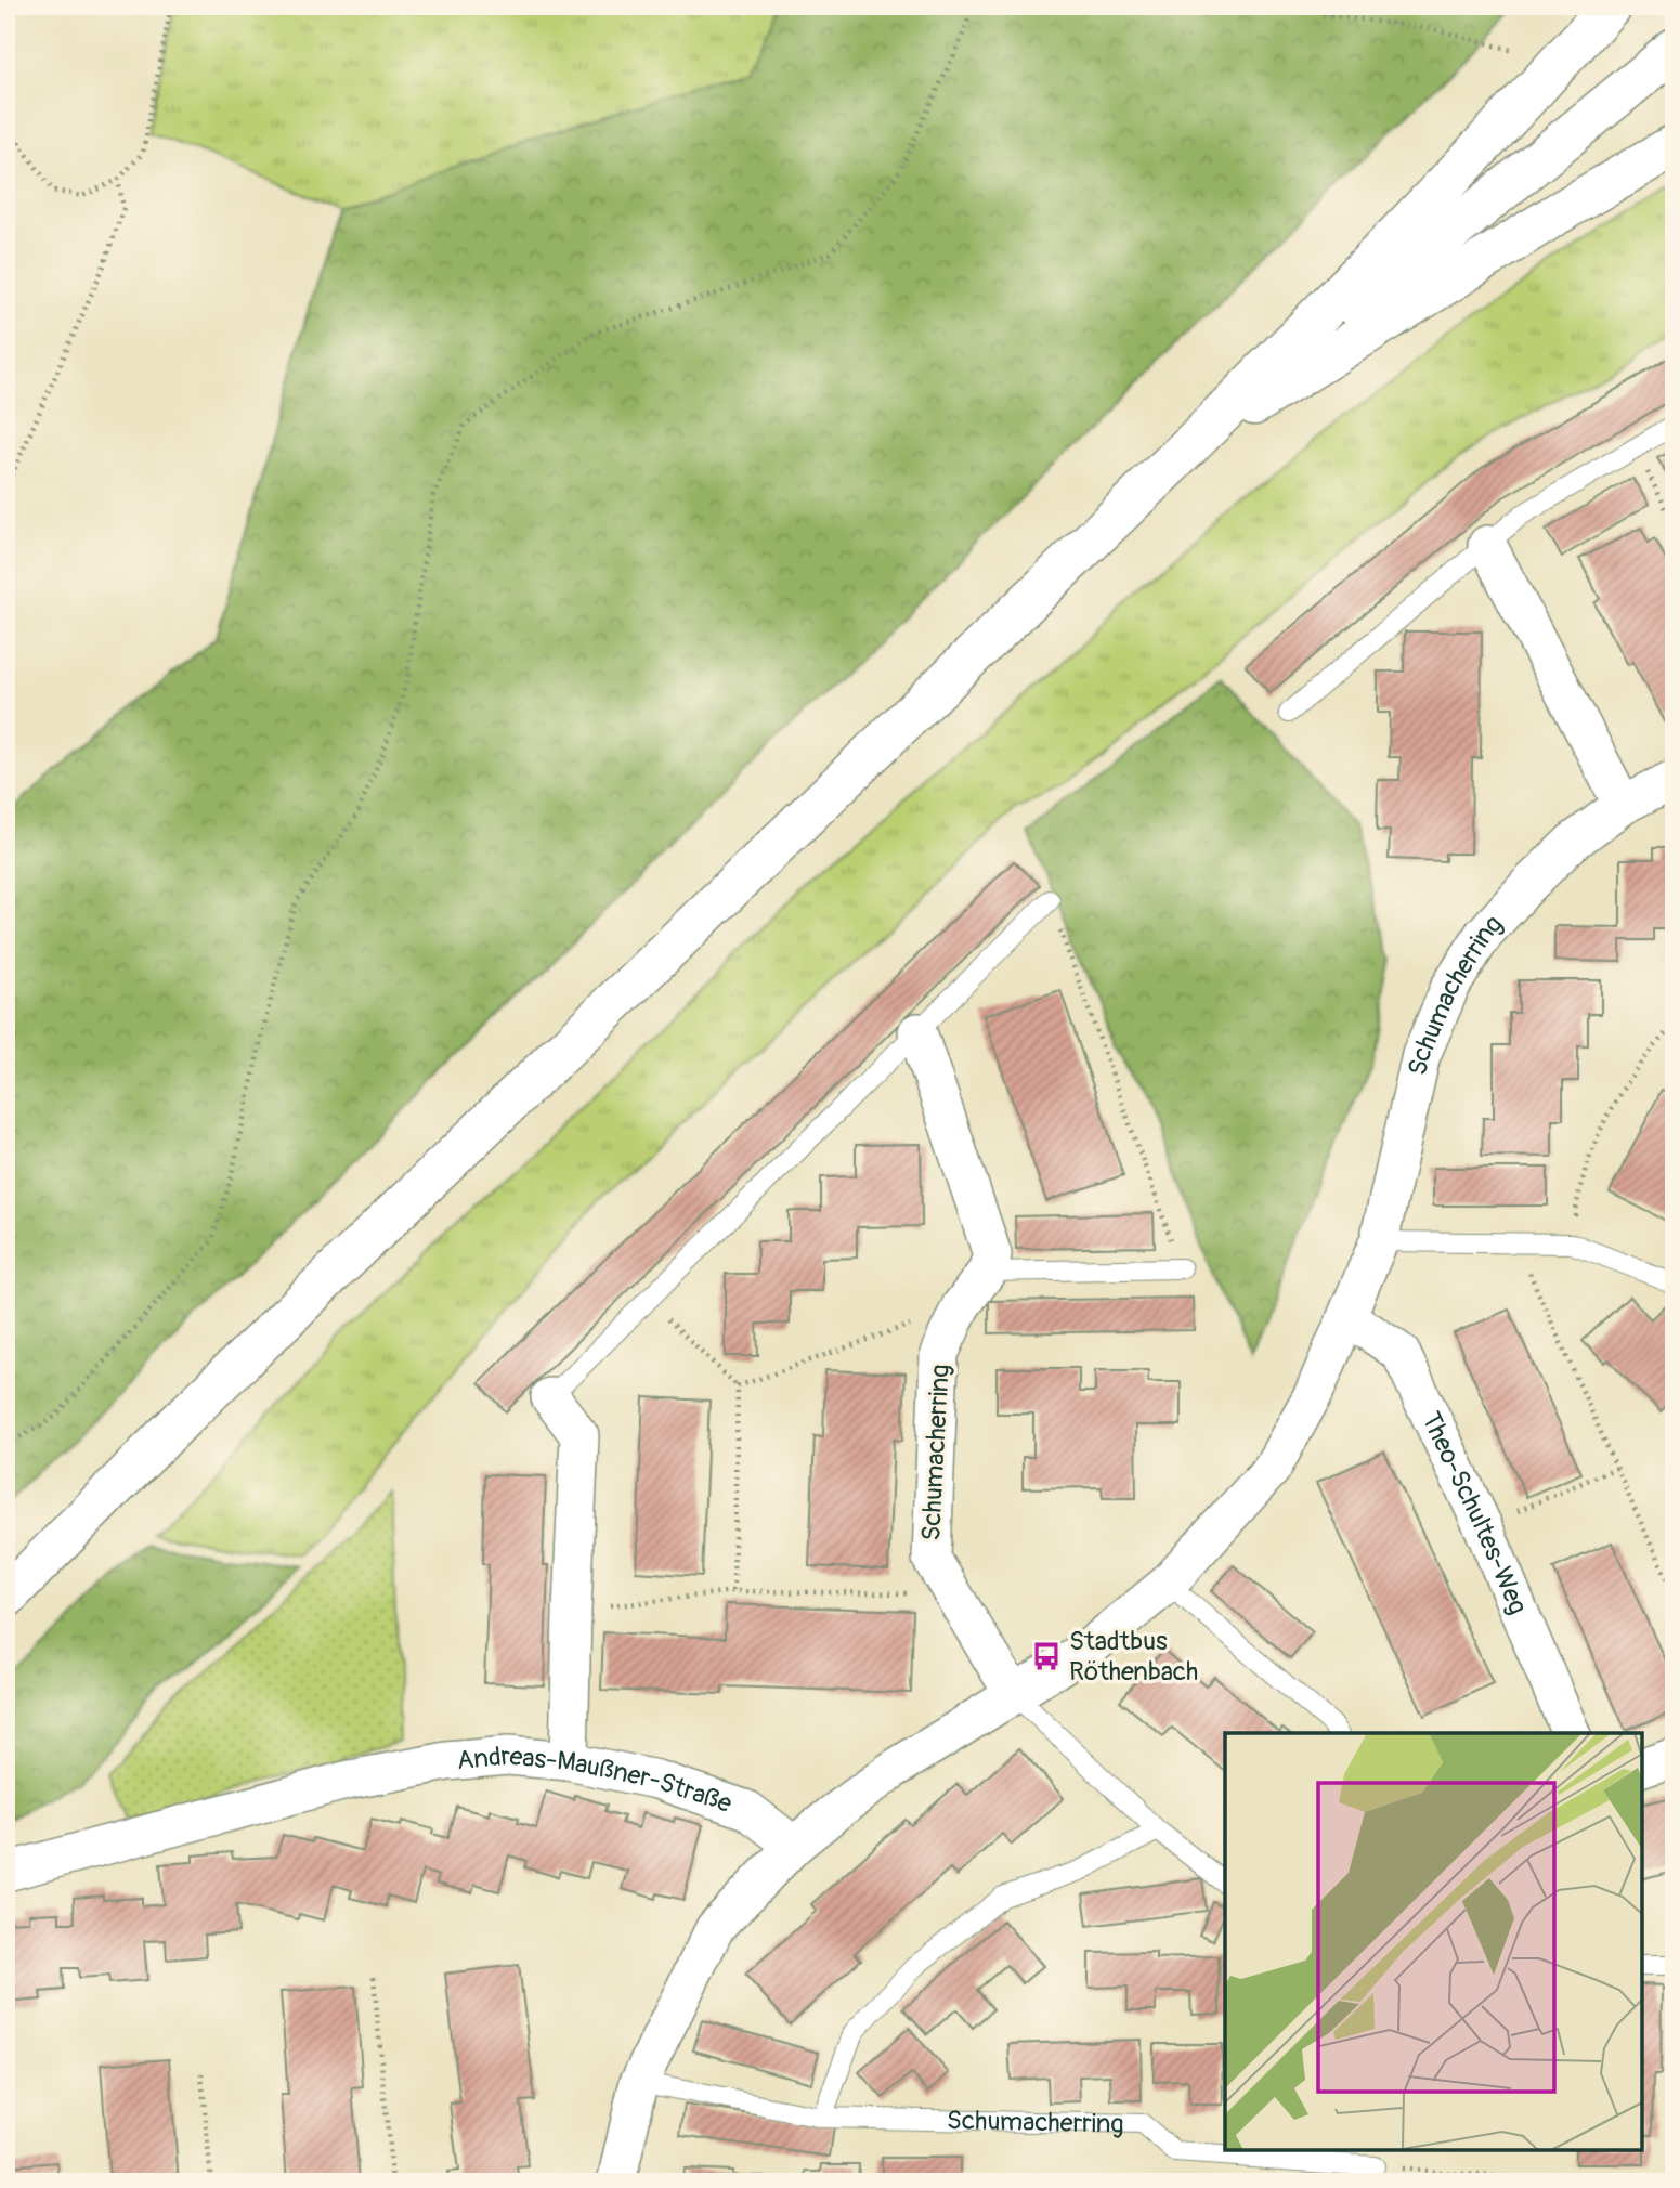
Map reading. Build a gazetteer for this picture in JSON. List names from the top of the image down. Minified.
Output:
{"streets":{"street":["Schumacherring","Theo-Schultes-Weg","Andreas-Maußner-Straße"]},"crossings":[["Schumacherring","Theo-Schultes-Weg"],["Schumacherring","Andreas-Maußner-Straße"]],"places":{"bus stop":["Stadtbus Röthenbach"]}}
